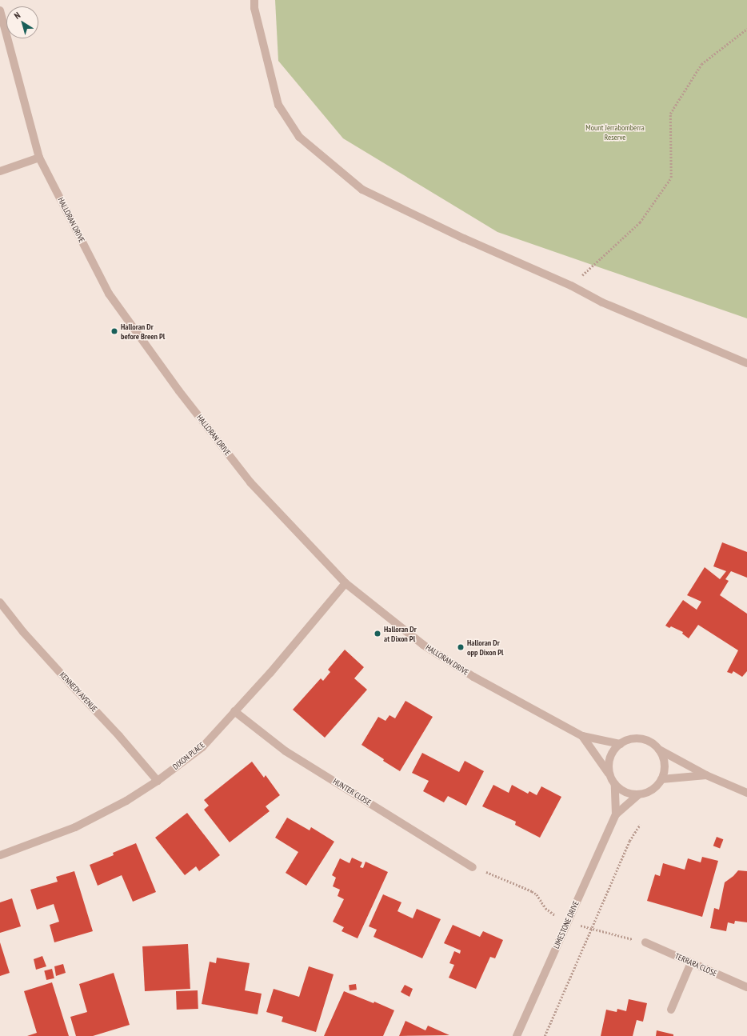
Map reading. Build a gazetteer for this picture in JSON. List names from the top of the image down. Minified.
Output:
{"streets":{"street":["HALLORAN DRIVE","KENNEDY AVENUE","DIXON PLACE","HUNTER CLOSE","LIMESTONE DRIVE","TERRARA CLOSE"]},"crossings":[["HALLORAN DRIVE","DIXON PLACE"],["HALLORAN DRIVE","LIMESTONE DRIVE"],["KENNEDY AVENUE","DIXON PLACE"],["DIXON PLACE","HUNTER CLOSE"]],"parks":["Mount Jerrabomberra Reserve"],"places":["Halloran Dr before Breen Pl","Halloran Dr at Dixon Pl","Halloran Dr opp Dixon Pl"],"north":"top left"}
